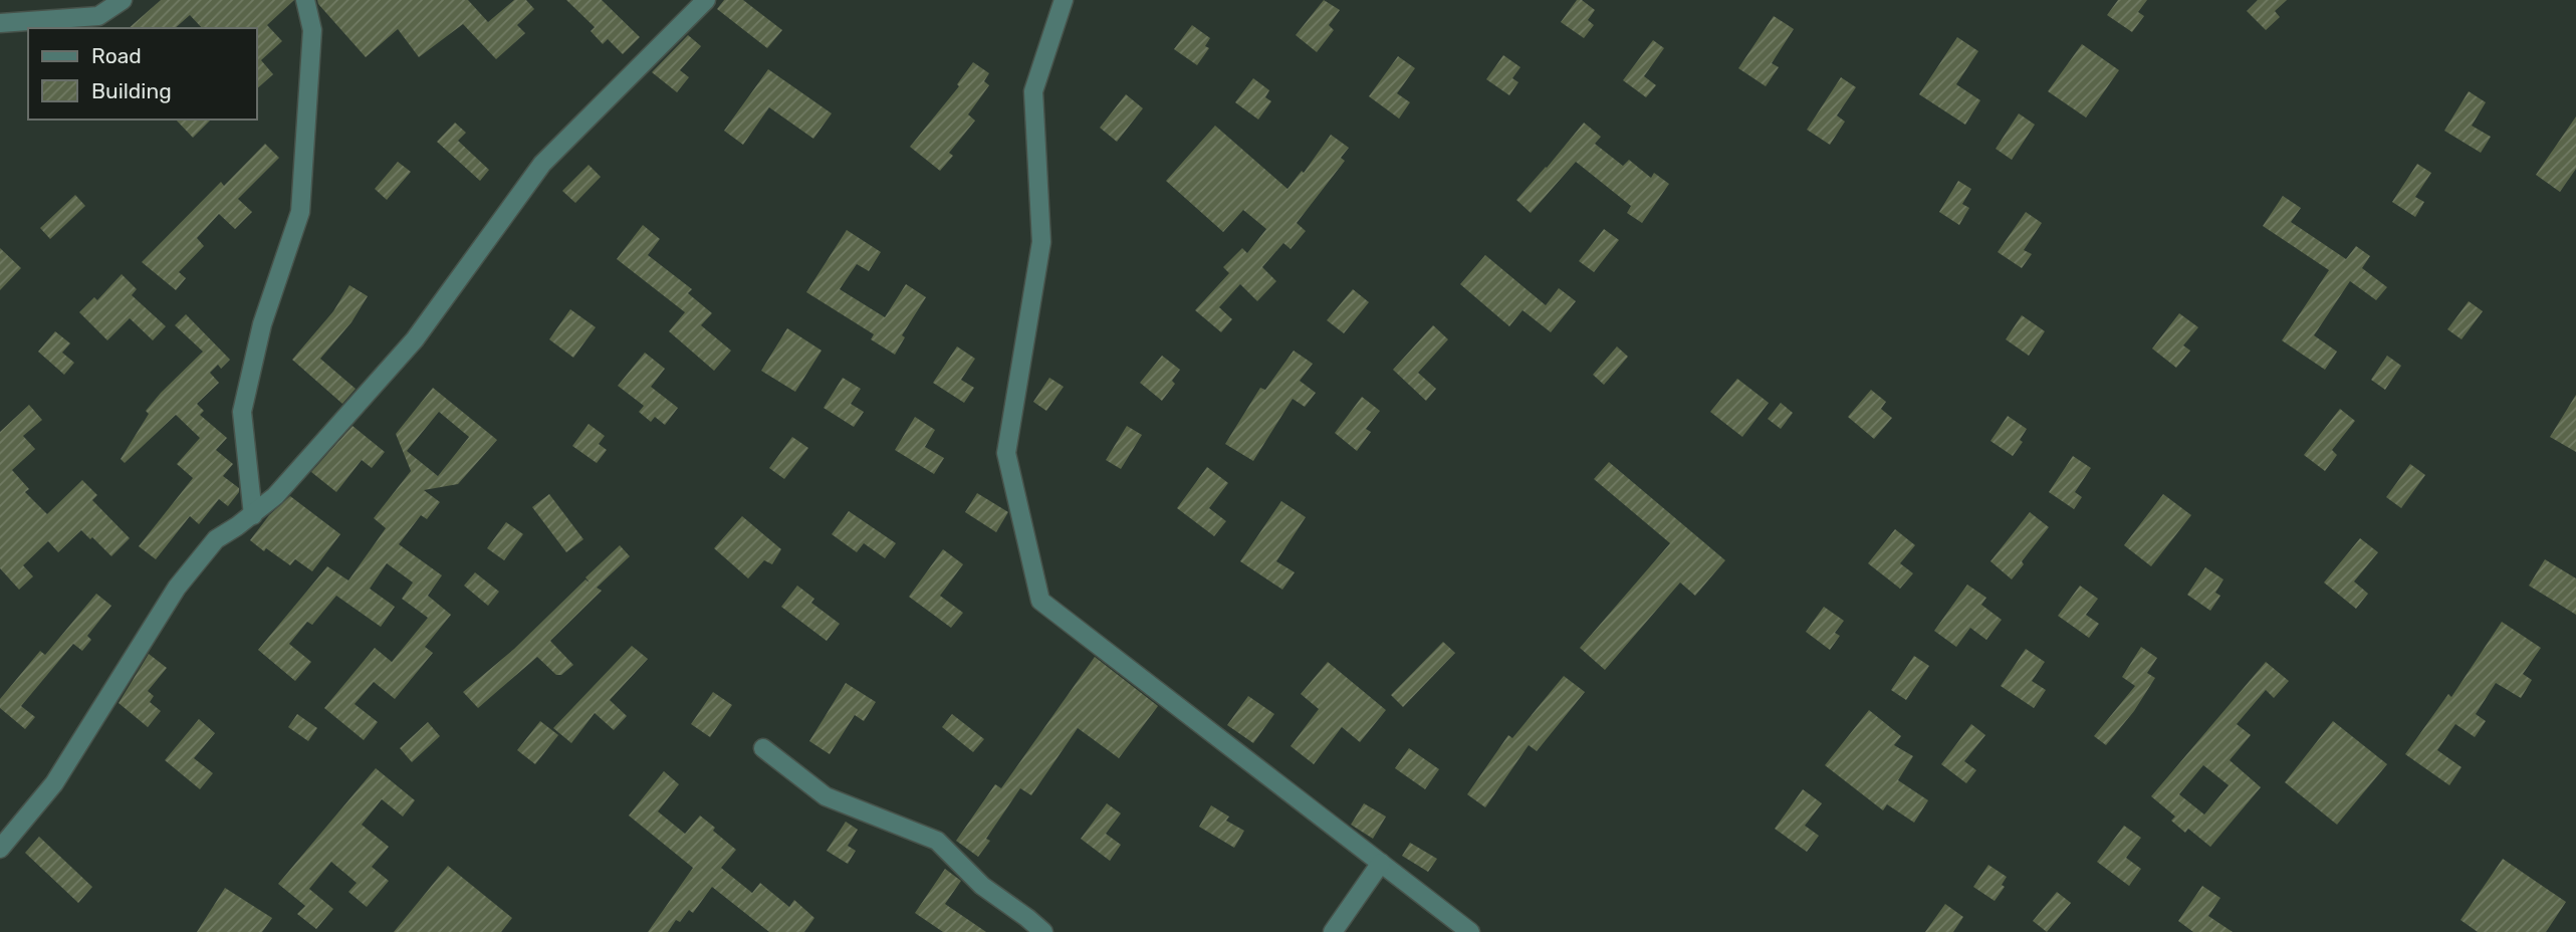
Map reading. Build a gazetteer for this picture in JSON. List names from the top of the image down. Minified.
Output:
{"legend":["Road","Building"]}
